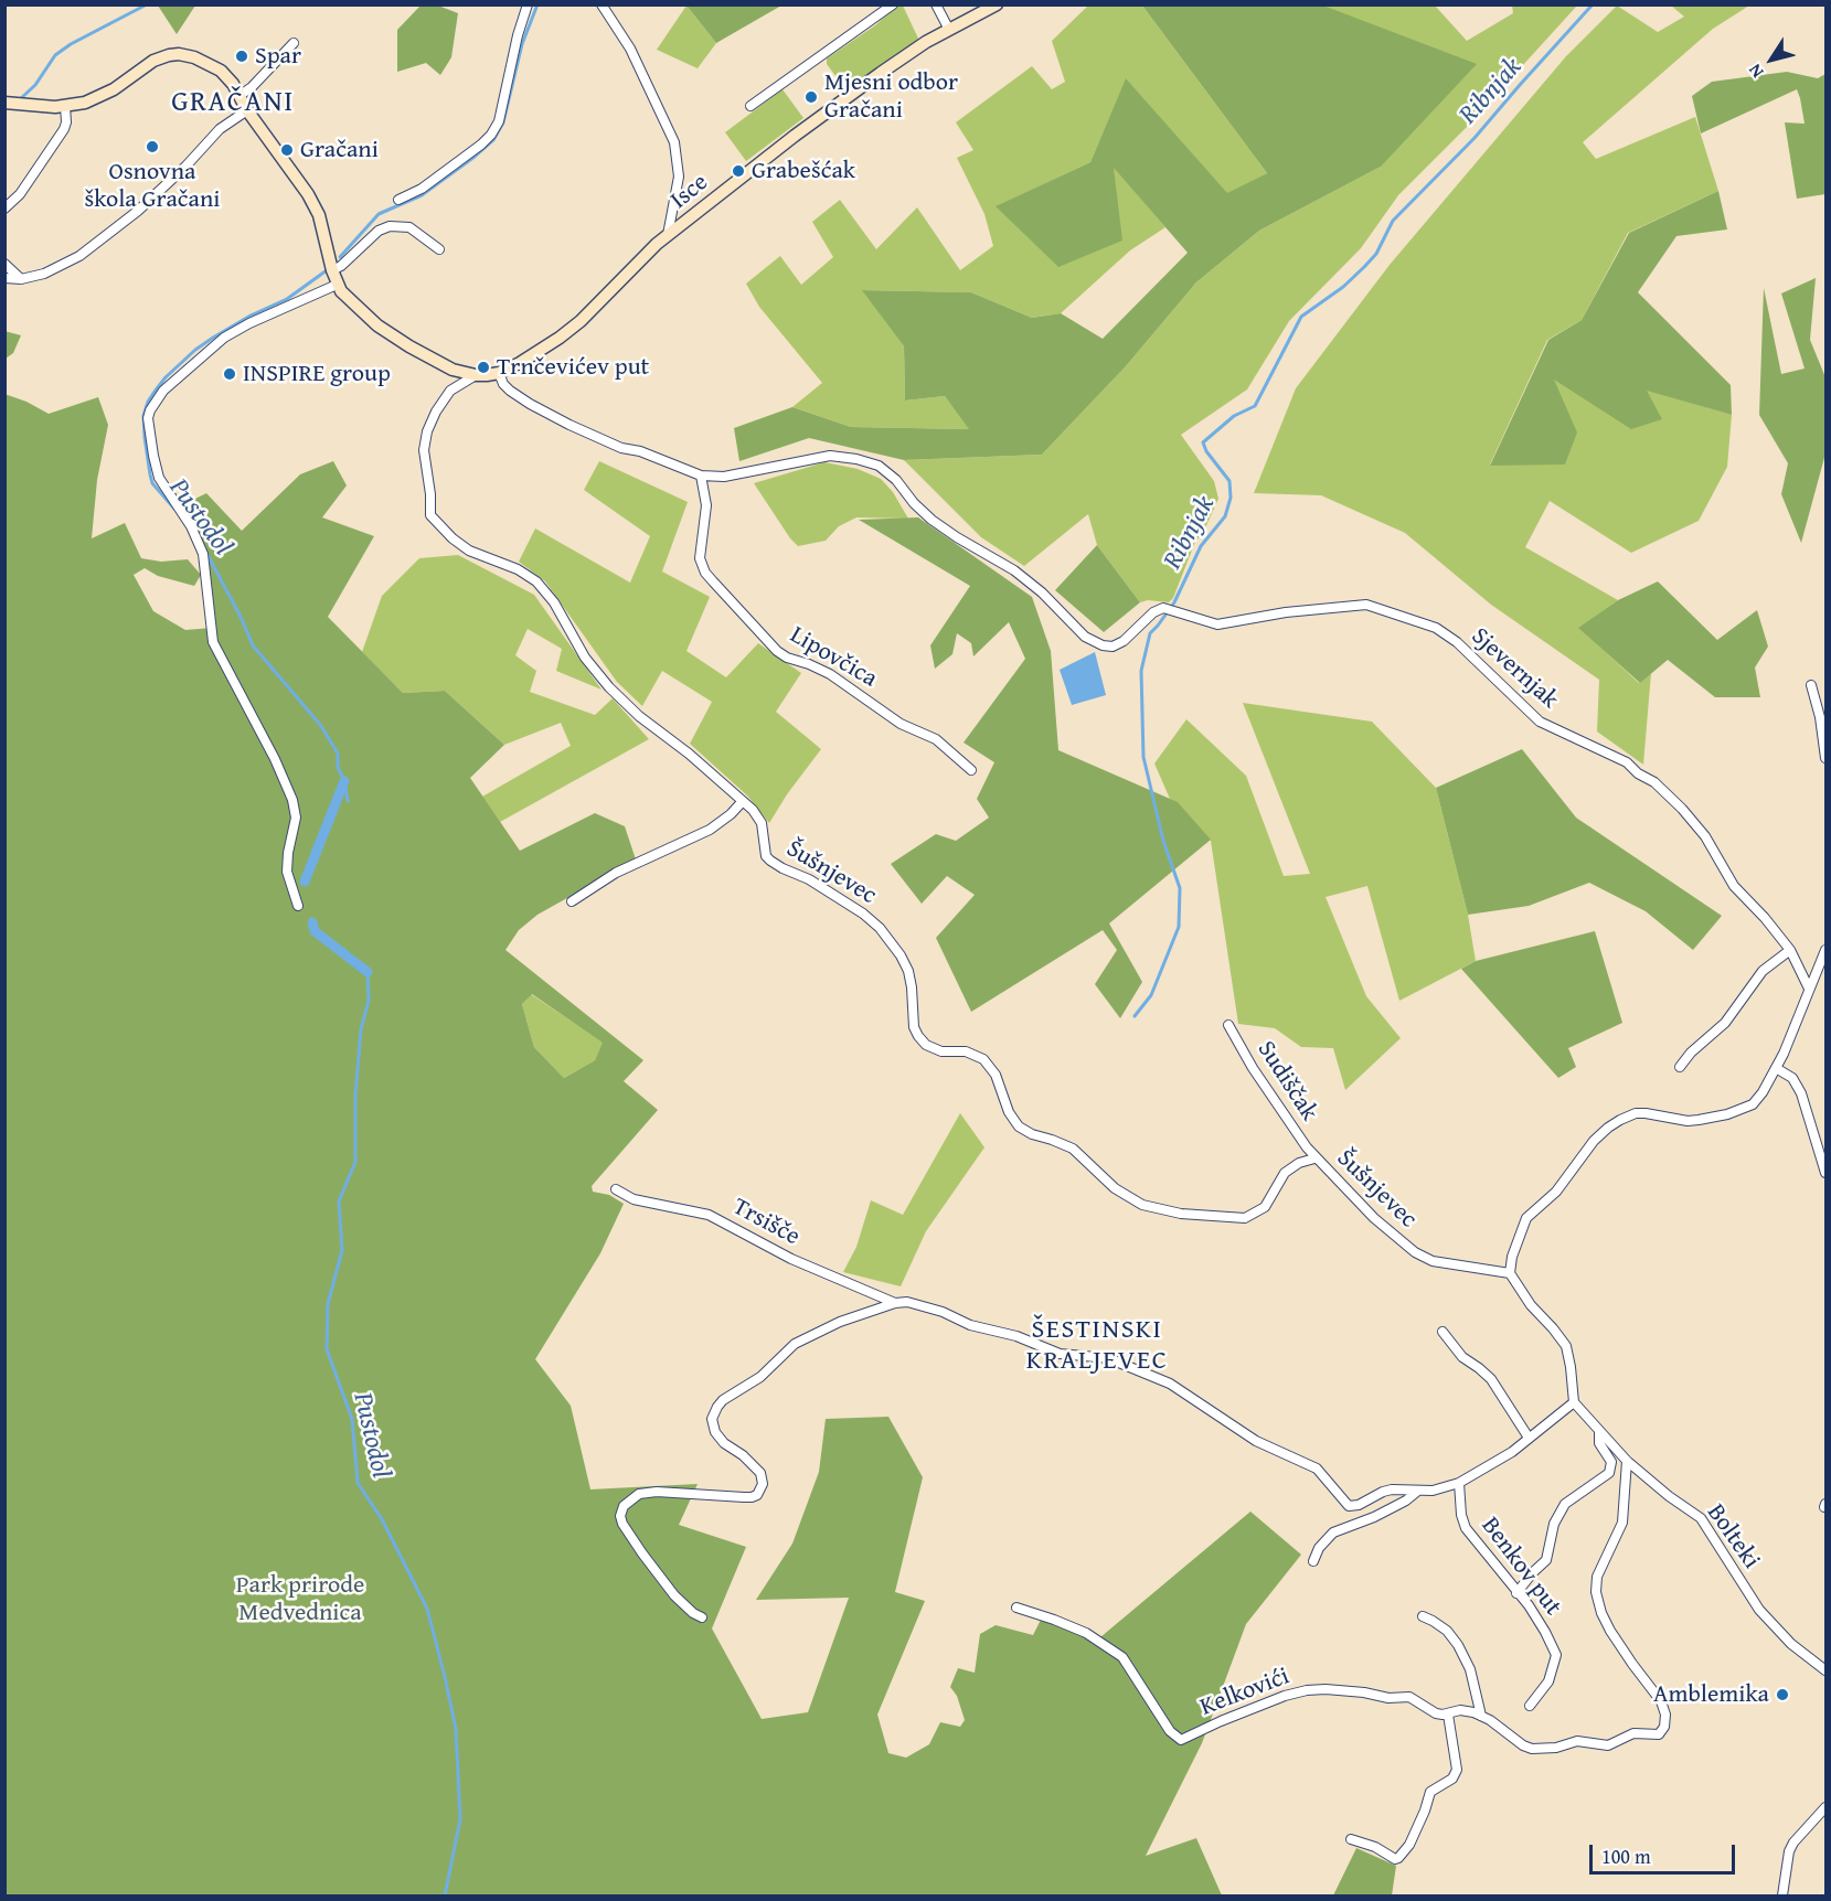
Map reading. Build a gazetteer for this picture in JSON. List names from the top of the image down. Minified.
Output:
{"streets":{"street":["Isce","Lipovčica","Sjevernjak","Šušnjevec","Sudiščak","Trsišče","Bolteki","Benkov put","Kelkovići"]},"crossings":[["Lipovčica","Sjevernjak"],["Šušnjevec","Sudiščak"]],"districts":["GRAČANI","ŠESTINSKI KRALJEVEC"],"water":["Ribnjak","Pustodol"],"parks":["Park prirode Medvednica"],"places":["Spar","Mjesni odbor Gračani","Osnovna škola Gračani","Gračani","Grabešćak","Trnčevićev put","INSPIRE group","Amblemika"],"scale_bar":"100 m","north":"bottom left"}
